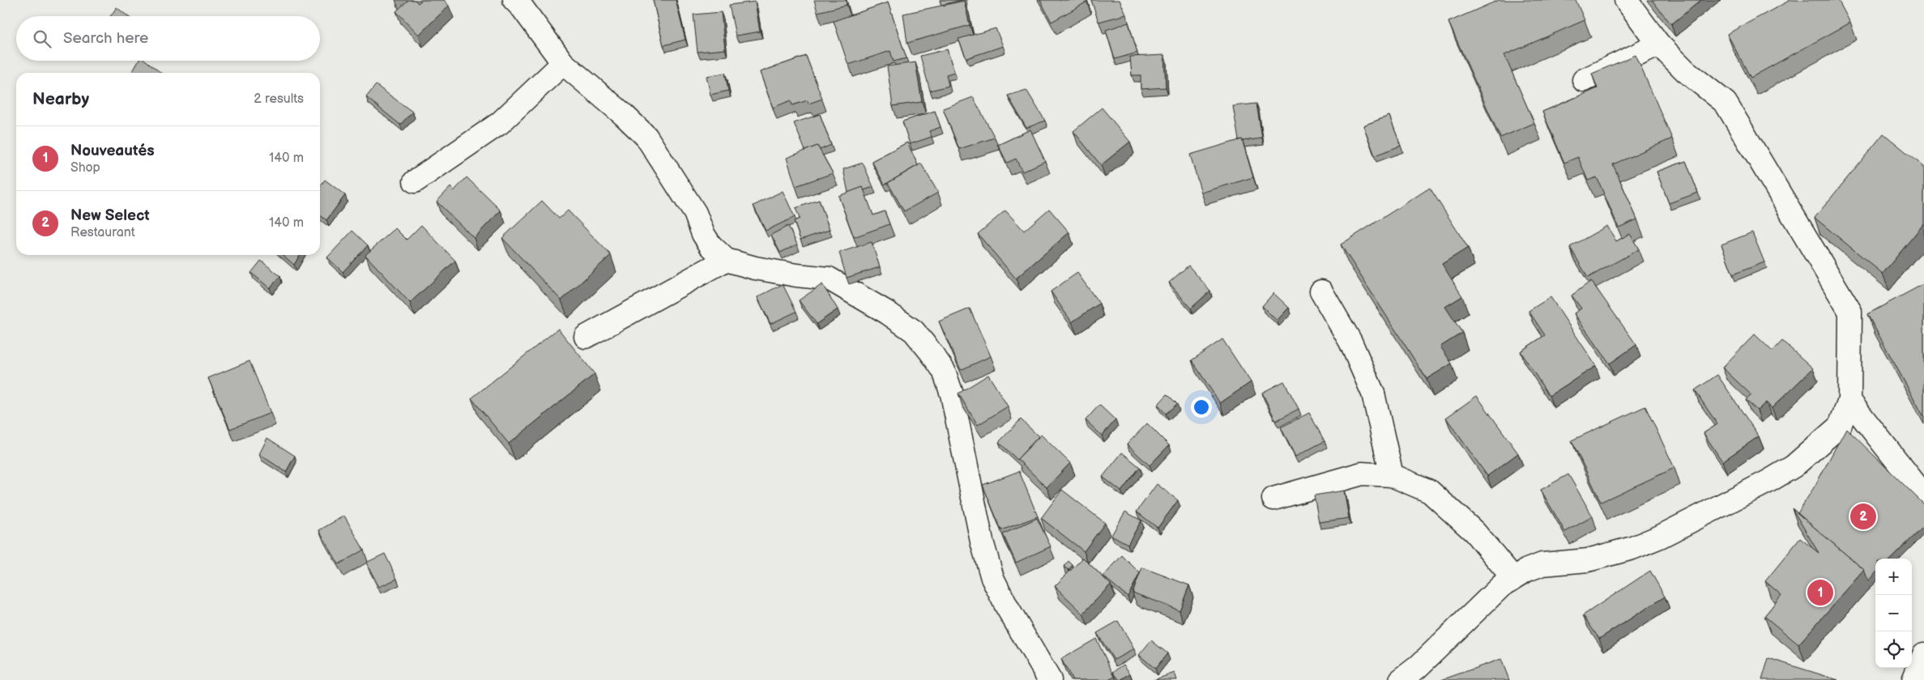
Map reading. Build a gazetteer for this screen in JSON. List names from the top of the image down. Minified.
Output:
{"page":{"search":"Search here","heading":["Nearby","2 results"],"list":[{"mark":"1","name":"Nouveautés","note":"Shop","value":"140 m"},{"mark":"2","name":"New Select","note":"Restaurant","value":"140 m"}],"pins":["2","1"],"map_buttons":["+","−"]}}
